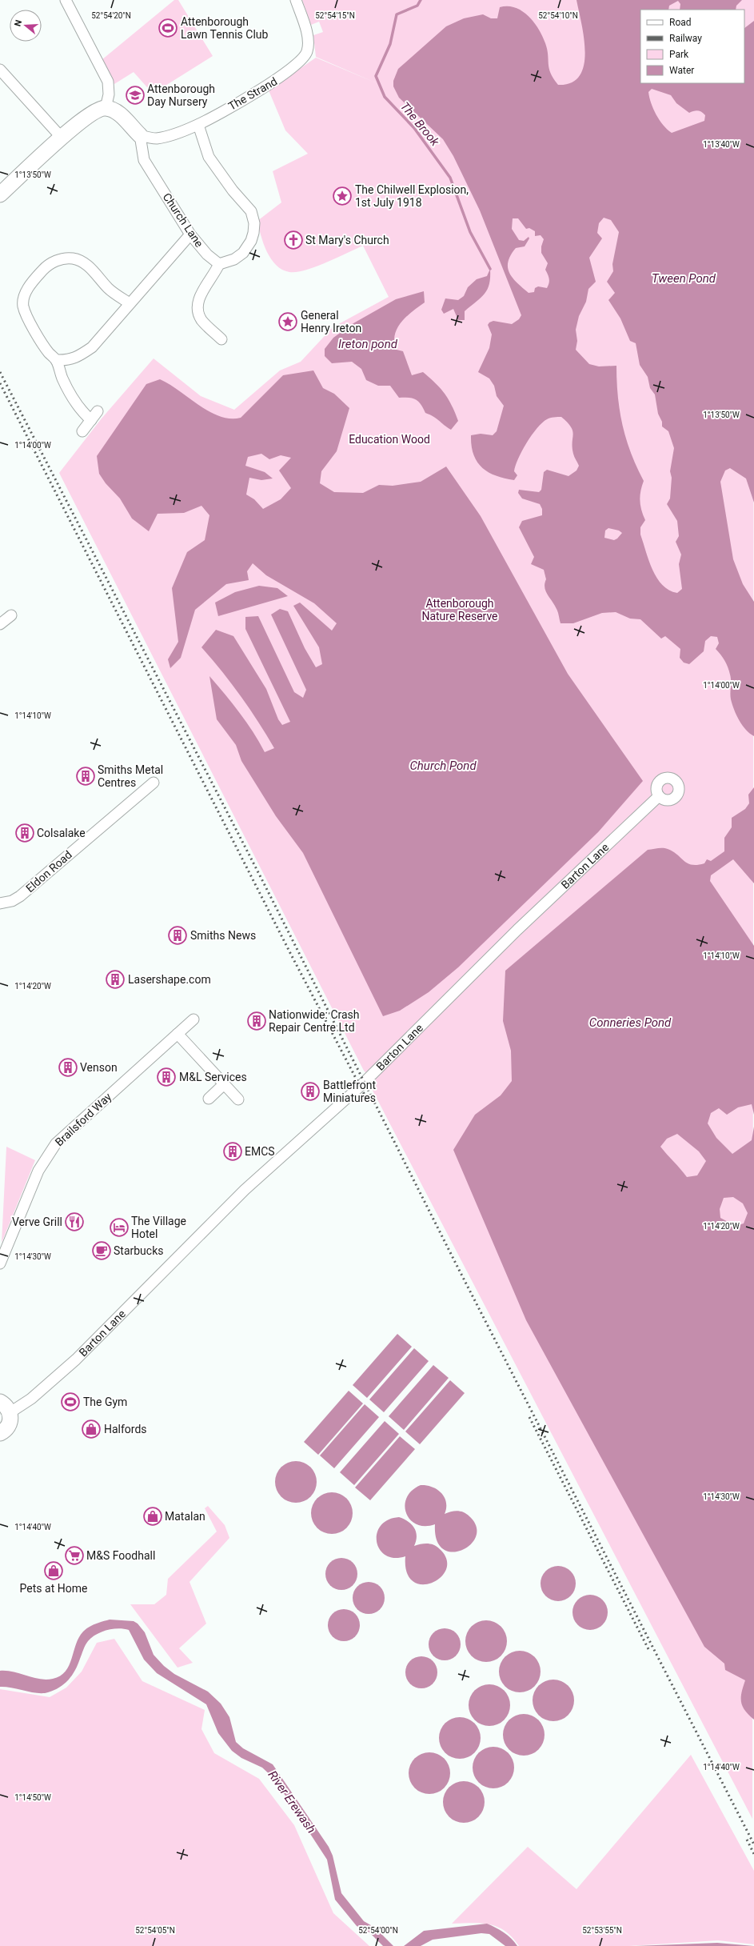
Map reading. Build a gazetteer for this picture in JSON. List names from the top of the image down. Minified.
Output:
{"streets":{"street":["The Strand","Church Lane","Barton Lane","Eldon Road","Brailsford Way"]},"crossings":[["The Strand","Church Lane"]],"water":["The Brook","Tween Pond","Ireton pond","Church Pond","Conneries Pond","River Erewash"],"parks":["Education Wood","Attenborough Nature Reserve"],"places":{"sports":["Attenborough Lawn Tennis Club","The Gym"],"school or university":["Attenborough Day Nursery"],"place":["The Chilwell Explosion, 1st July 1918","General Henry Ireton"],"church":["St Mary's Church"],"building":["Smiths Metal Centres","Colsalake","Smiths News","Lasershape.com","Nationwide: Crash Repair Centre Ltd","Venson","M&L Services","Battlefront Miniatures","EMCS"],"restaurant":["Verve Grill"],"hotel":["The Village Hotel"],"cafe":["Starbucks"],"shop":["Halfords","Matalan","Pets at Home"],"supermarket":["M&S Foodhall"]},"legend":["Road","Railway","Park","Water"],"north":"left","coordinates":["52°54'20\"N","52°54'15\"N","52°54'10\"N","1°13'40\"W","1°13'50\"W","1°14'00\"W","1°14'10\"W","1°14'20\"W","1°14'30\"W","1°14'40\"W","1°14'50\"W","52°54'05\"N","52°54'00\"N","52°53'55\"N"]}
